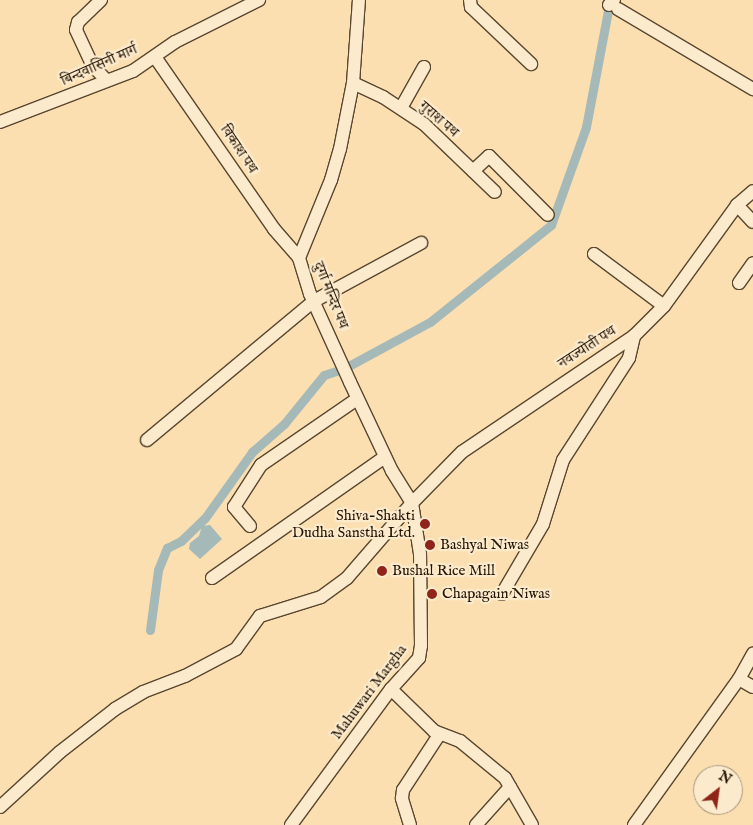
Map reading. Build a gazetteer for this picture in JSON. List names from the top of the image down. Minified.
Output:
{"streets":{"street":["बिन्दवासिनी मार्ग","गुराश पथ","विकाश पथ","दुर्गा मन्दिर पथ","नवज्योती पथ","Mahuwari Margha"]},"crossings":[["बिन्दवासिनी मार्ग","विकाश पथ"],["गुराश पथ","दुर्गा मन्दिर पथ"],["विकाश पथ","दुर्गा मन्दिर पथ"],["दुर्गा मन्दिर पथ","नवज्योती पथ"],["दुर्गा मन्दिर पथ","Mahuwari Margha"],["नवज्योती पथ","Mahuwari Margha"]],"places":["Shiva-Shakti Dudha Sanstha Ltd.","Bashyal Niwas","Bushal Rice Mill","Chapagain Niwas"],"north":"top right"}
